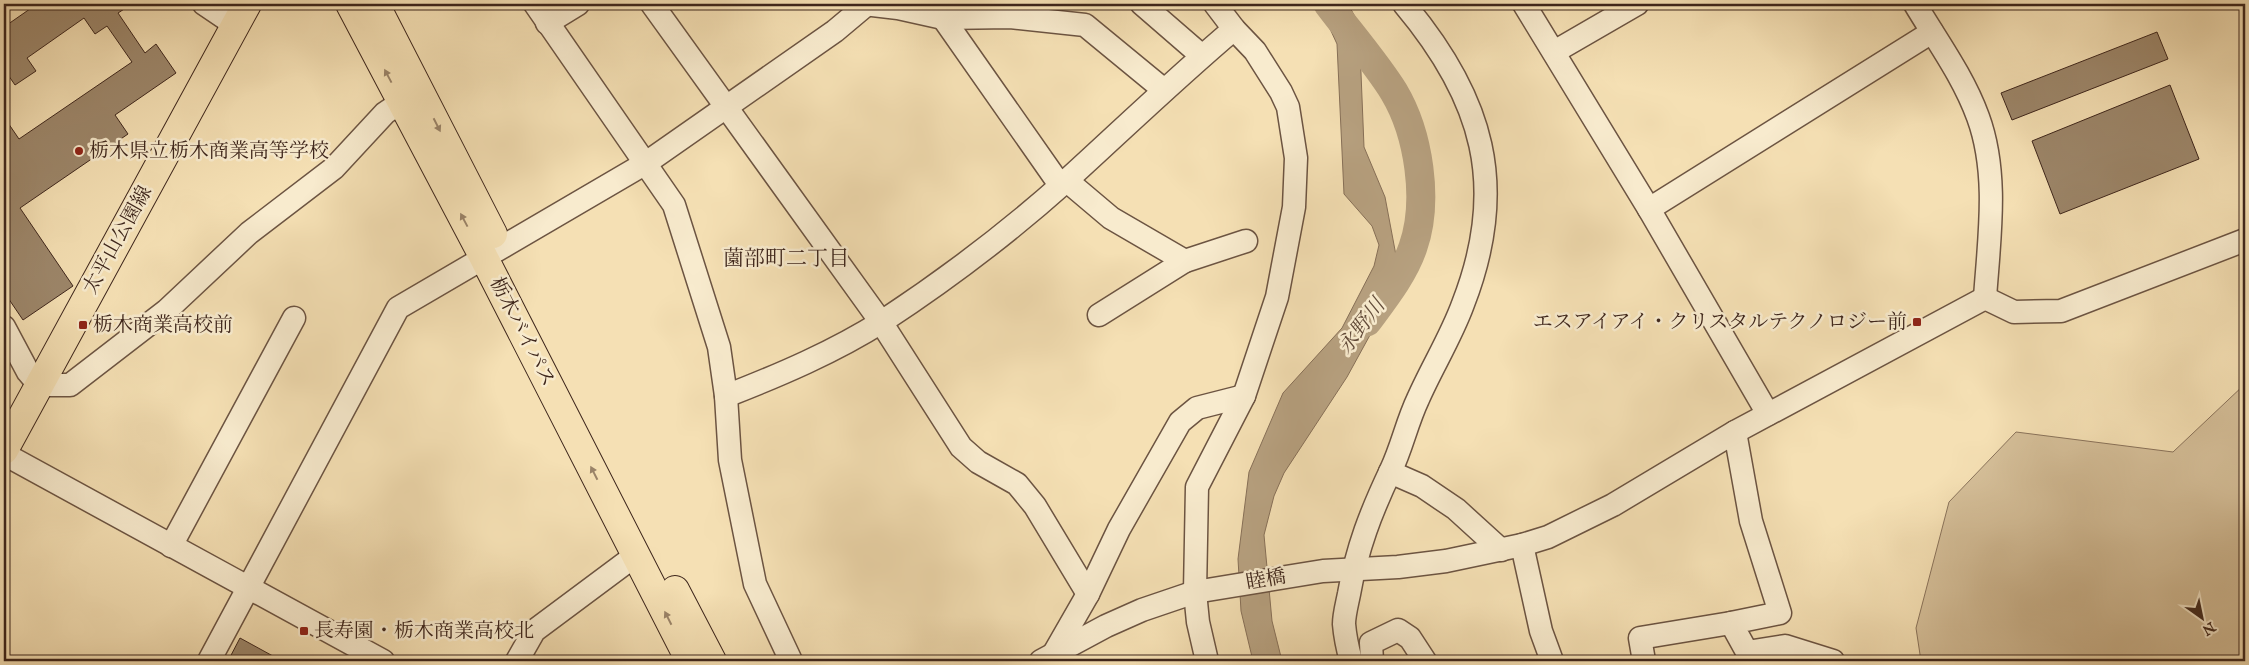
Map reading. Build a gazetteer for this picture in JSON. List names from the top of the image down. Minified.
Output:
{"streets":{"main road":["太平山公園線","栃木バイパス"],"street":["睦橋"]},"districts":["薗部町二丁目"],"water":["永野川"],"places":{"other":["栃木県立栃木商業高等学校"],"transit":["エスアイアイ・クリスタルテクノロジー前","栃木商業高校前","長寿園・栃木商業高校北"]},"north":"bottom right"}
